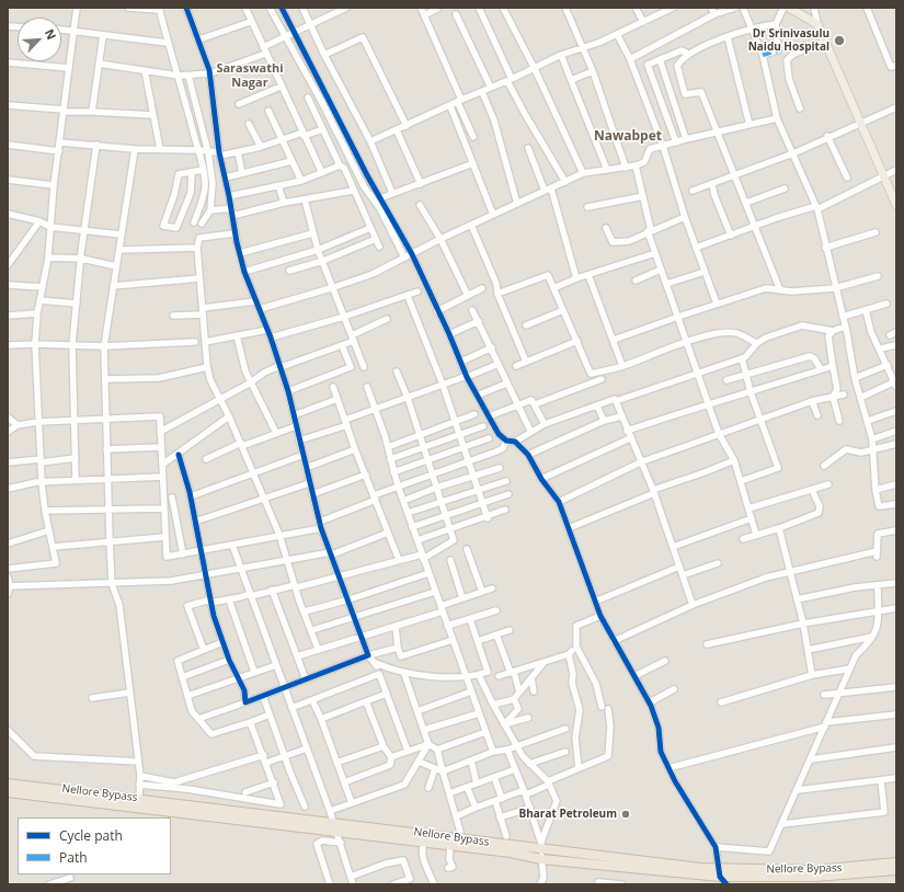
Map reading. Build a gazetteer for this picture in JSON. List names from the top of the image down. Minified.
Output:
{"streets":{"highway":["Nellore Bypass"]},"districts":["Saraswathi Nagar","Nawabpet"],"places":["Dr Srinivasulu Naidu Hospital","Bharat Petroleum"],"legend":["Cycle path","Path"],"north":"top right"}
